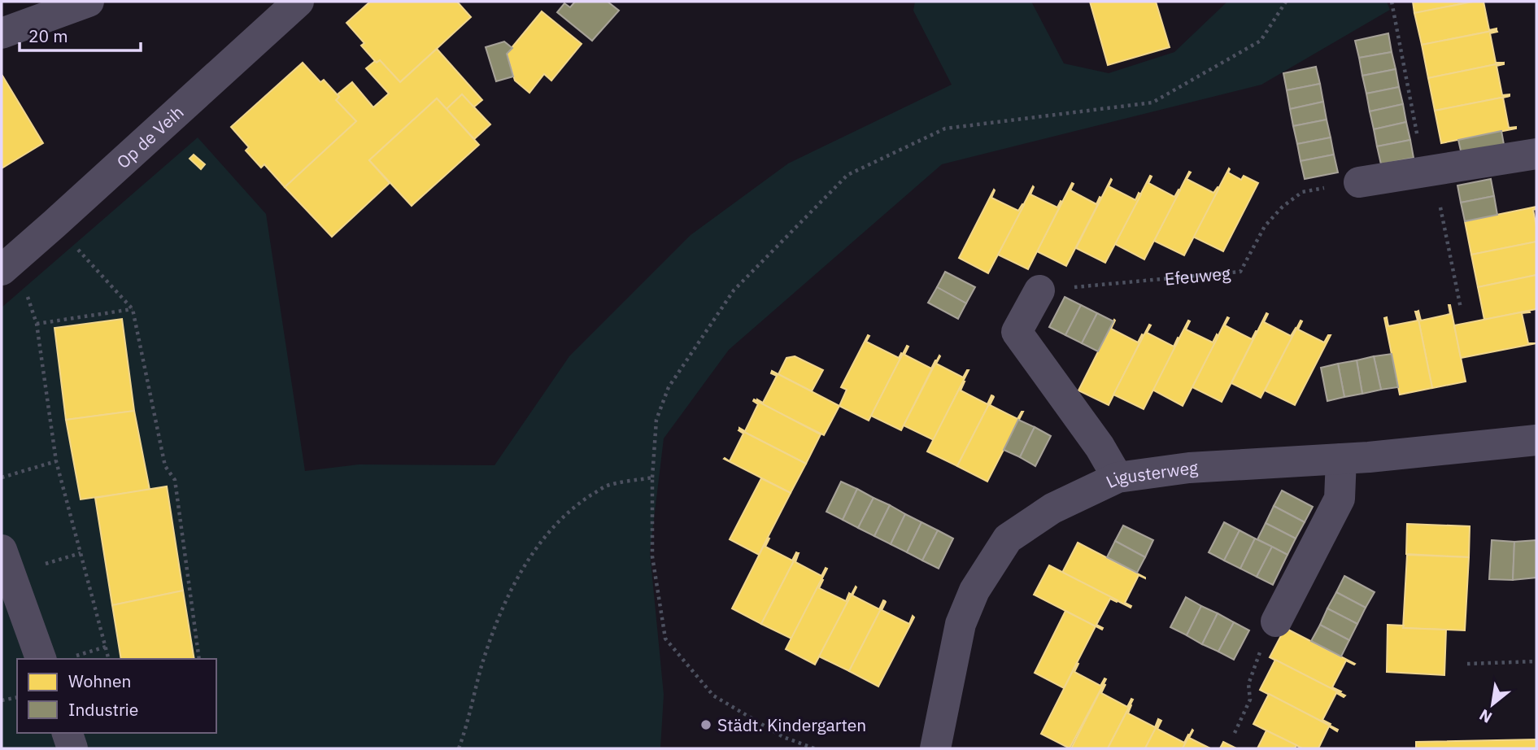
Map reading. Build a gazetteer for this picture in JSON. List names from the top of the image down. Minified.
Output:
{"streets":{"street":["Op de Veih","Ligusterweg"],"path":["Efeuweg"]},"places":["Städt. Kindergarten"],"legend":["Wohnen","Industrie"],"scale_bar":"20 m","north":"bottom left"}
